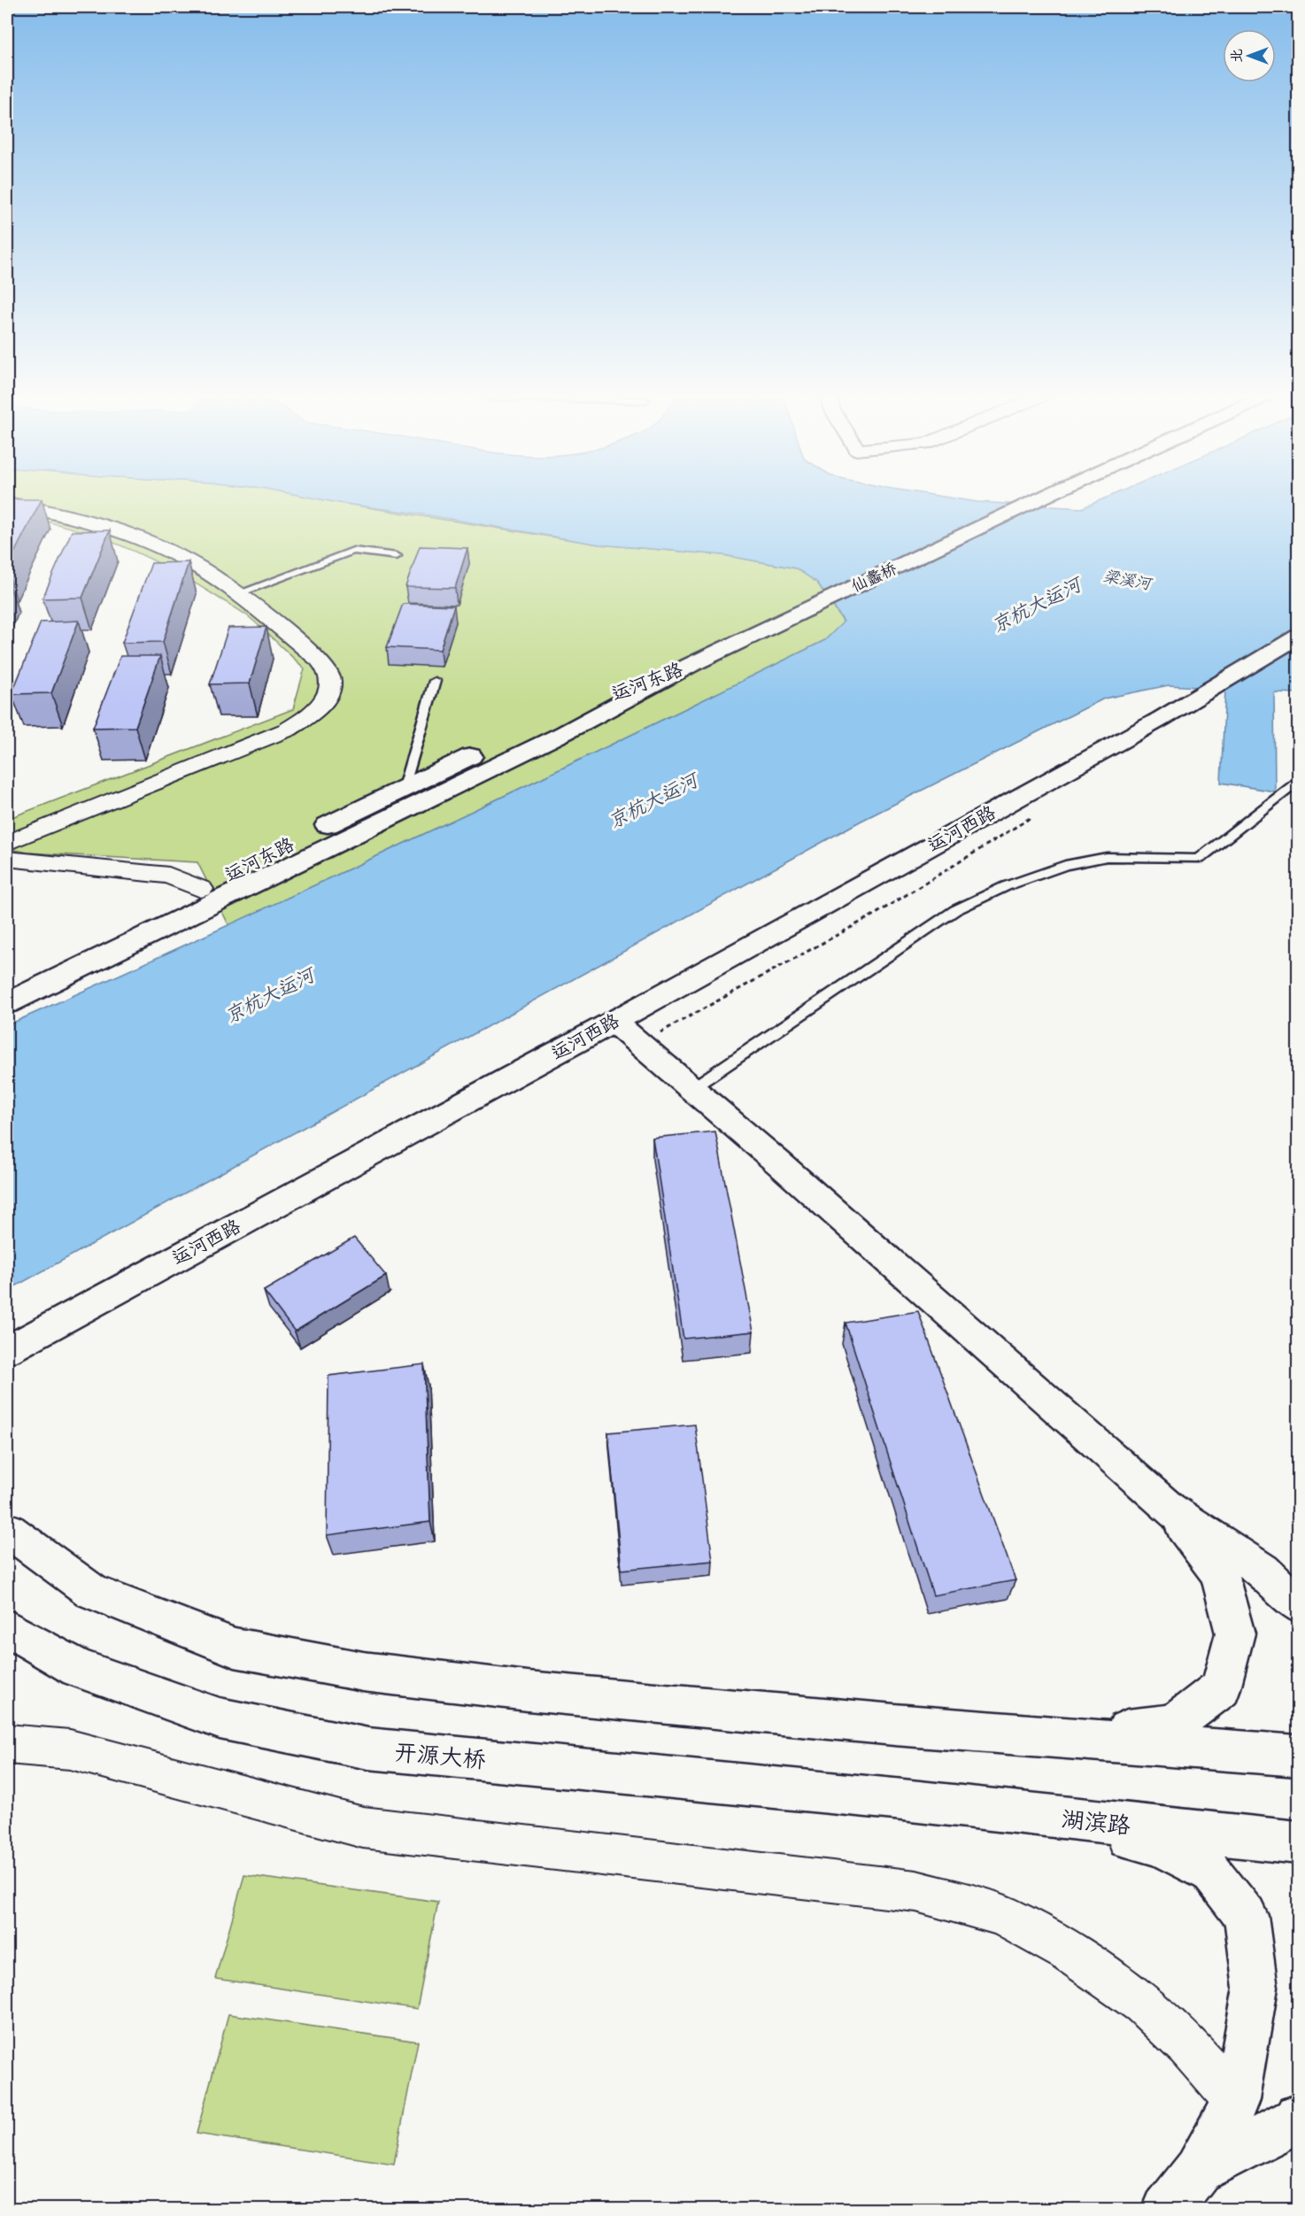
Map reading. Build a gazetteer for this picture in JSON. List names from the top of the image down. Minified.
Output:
{"streets":{"main road":["仙蠡桥","运河东路","运河西路","开源大桥","湖滨路"]},"crossings":[["仙蠡桥","运河东路"],["开源大桥","湖滨路"]],"water":["梁溪河","京杭大运河"],"north":"left"}
